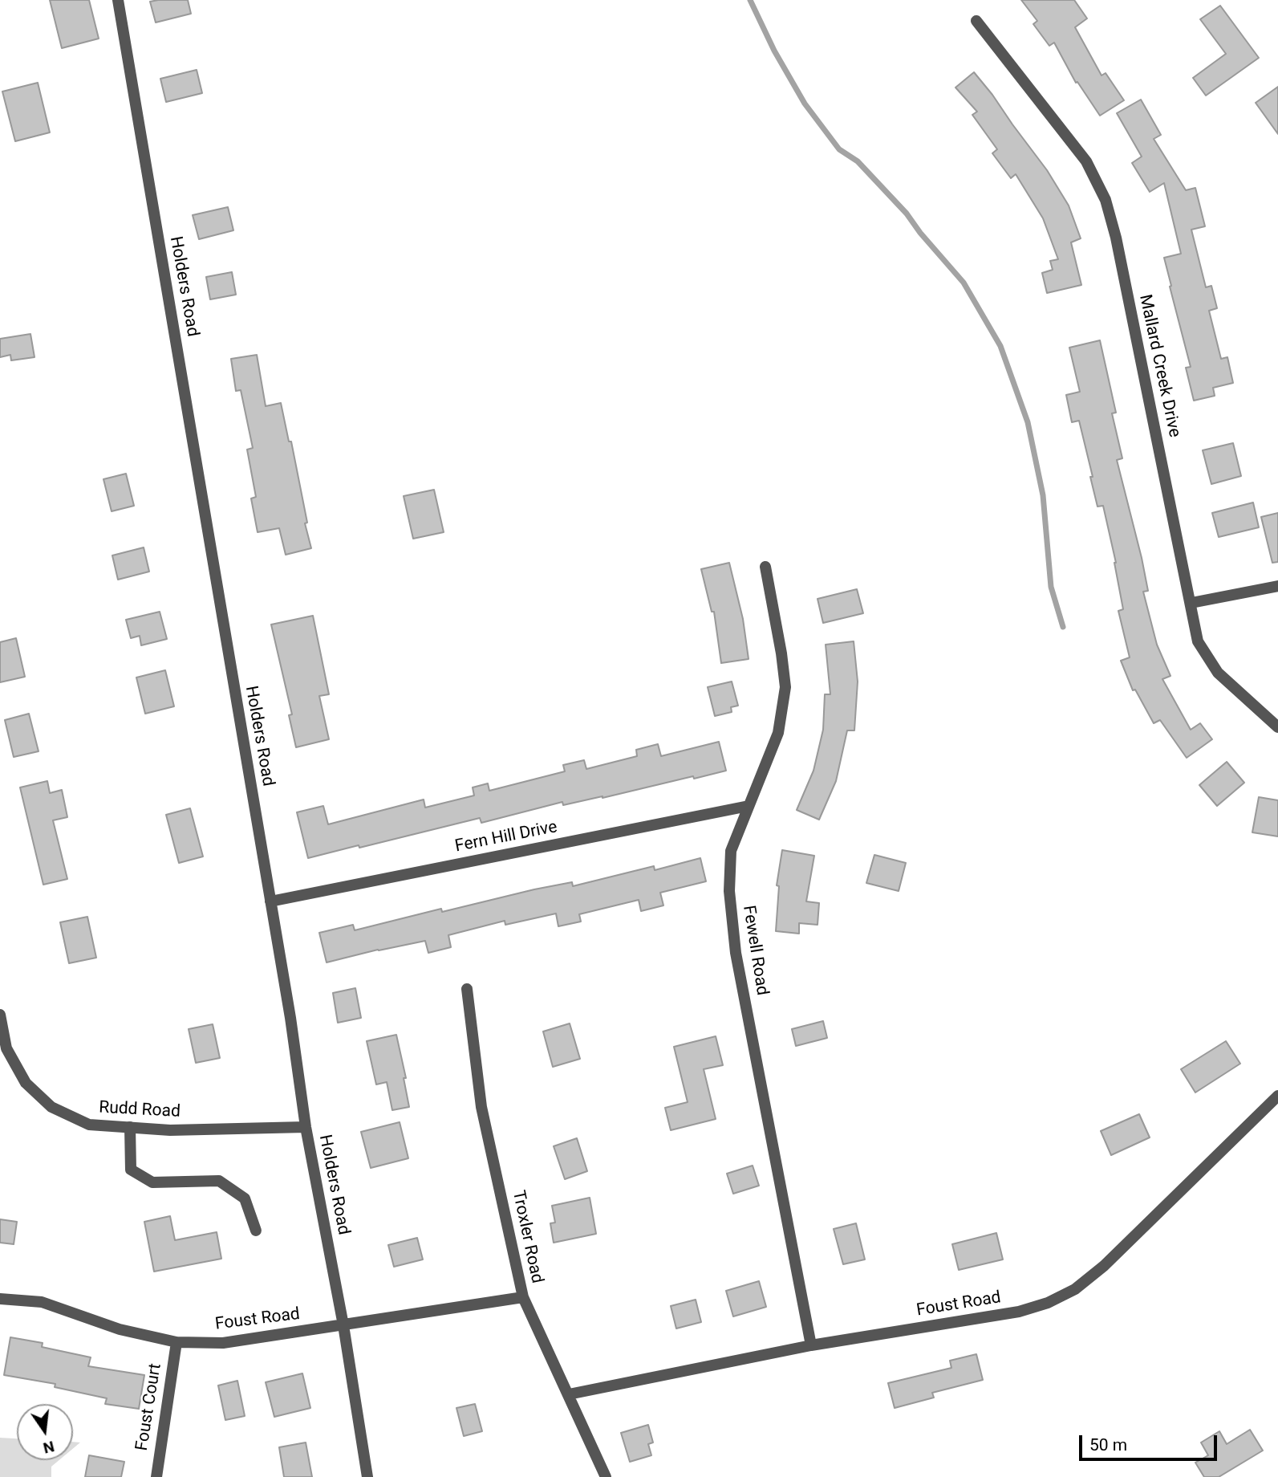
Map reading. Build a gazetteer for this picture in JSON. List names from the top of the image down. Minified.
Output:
{"streets":{"street":["Holders Road","Mallard Creek Drive","Fern Hill Drive","Fewell Road","Rudd Road","Troxler Road","Foust Road","Foust Court"]},"crossings":[["Holders Road","Fern Hill Drive"],["Holders Road","Rudd Road"],["Holders Road","Foust Road"],["Fern Hill Drive","Fewell Road"],["Fewell Road","Foust Road"],["Troxler Road","Foust Road"],["Foust Road","Foust Court"]],"scale_bar":"50 m","north":"bottom"}
